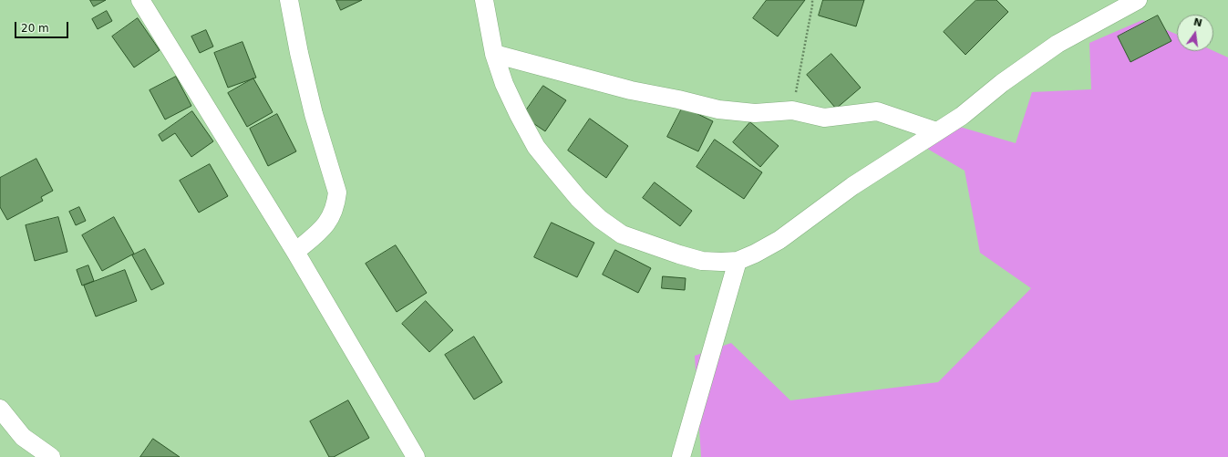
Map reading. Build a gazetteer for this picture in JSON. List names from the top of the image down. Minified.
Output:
{"scale_bar":"20 m","north":"top"}
